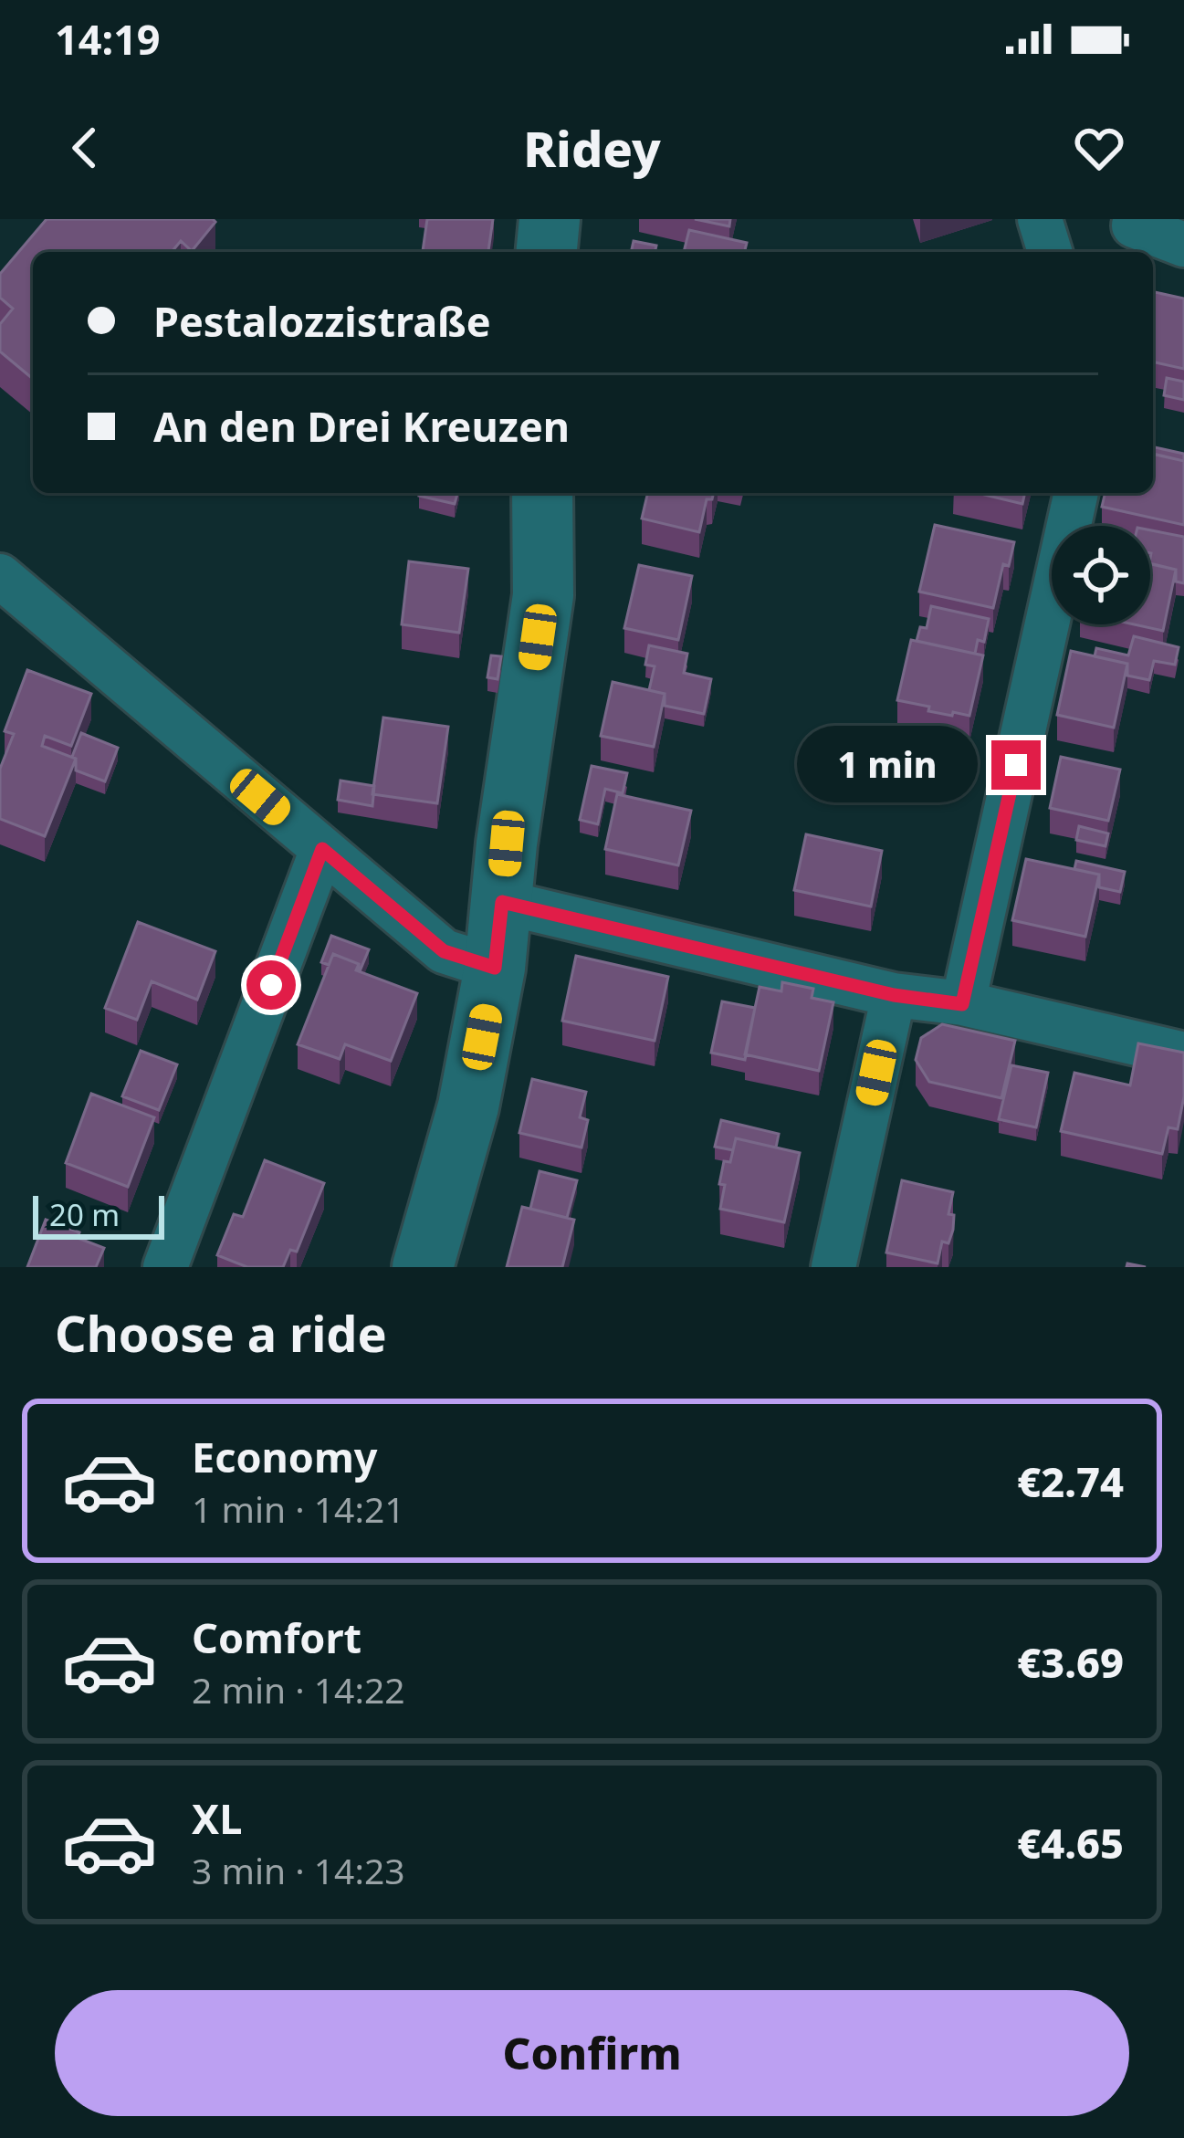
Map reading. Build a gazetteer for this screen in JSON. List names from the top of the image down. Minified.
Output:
{"scale_bar":"20 m","page":{"status":"14:19","header":"Ridey","banner":["Pestalozzistraße","An den Drei Kreuzen"],"bubble":"1 min","scale":"20 m","heading":"Choose a ride","list":[{"name":"Economy","note":"1 min · 14:21","value":"€2.74"},{"name":"Comfort","note":"2 min · 14:22","value":"€3.69"},{"name":"XL","note":"3 min · 14:23","value":"€4.65"}],"buttons":"Confirm"}}
